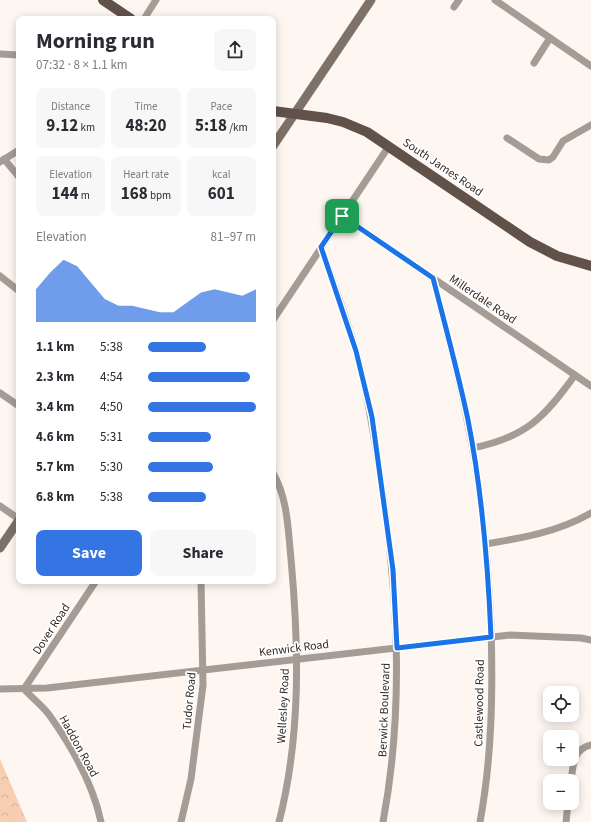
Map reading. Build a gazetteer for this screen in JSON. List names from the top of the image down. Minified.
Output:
{"streets":{"main road":["South James Road"],"street":["Millerdale Road","Dover Road","Kenwick Road","Tudor Road","Castlewood Road","Wellesley Road","Berwick Boulevard","Haddon Road"]},"crossings":[["Millerdale Road","Castlewood Road"],["Dover Road","Kenwick Road"],["Dover Road","Haddon Road"],["Kenwick Road","Tudor Road"],["Kenwick Road","Castlewood Road"],["Kenwick Road","Wellesley Road"],["Kenwick Road","Berwick Boulevard"],["Kenwick Road","Haddon Road"]],"page":{"heading":["Morning run","07:32 · 8 × 1.1 km"],"stats":[["Distance","9.12 km"],["Time","48:20"],["Pace","5:18 /km"],["Elevation","144 m"],["Heart rate","168 bpm"],["kcal","601"]],"chart":["Elevation","81–97 m"],"list":[{"name":"1.1 km","note":"5:38"},{"name":"2.3 km","note":"4:54"},{"name":"3.4 km","note":"4:50"},{"name":"4.6 km","note":"5:31"},{"name":"5.7 km","note":"5:30"},{"name":"6.8 km","note":"5:38"}],"buttons":["Save","Share"],"map_buttons":["+","−"]}}
